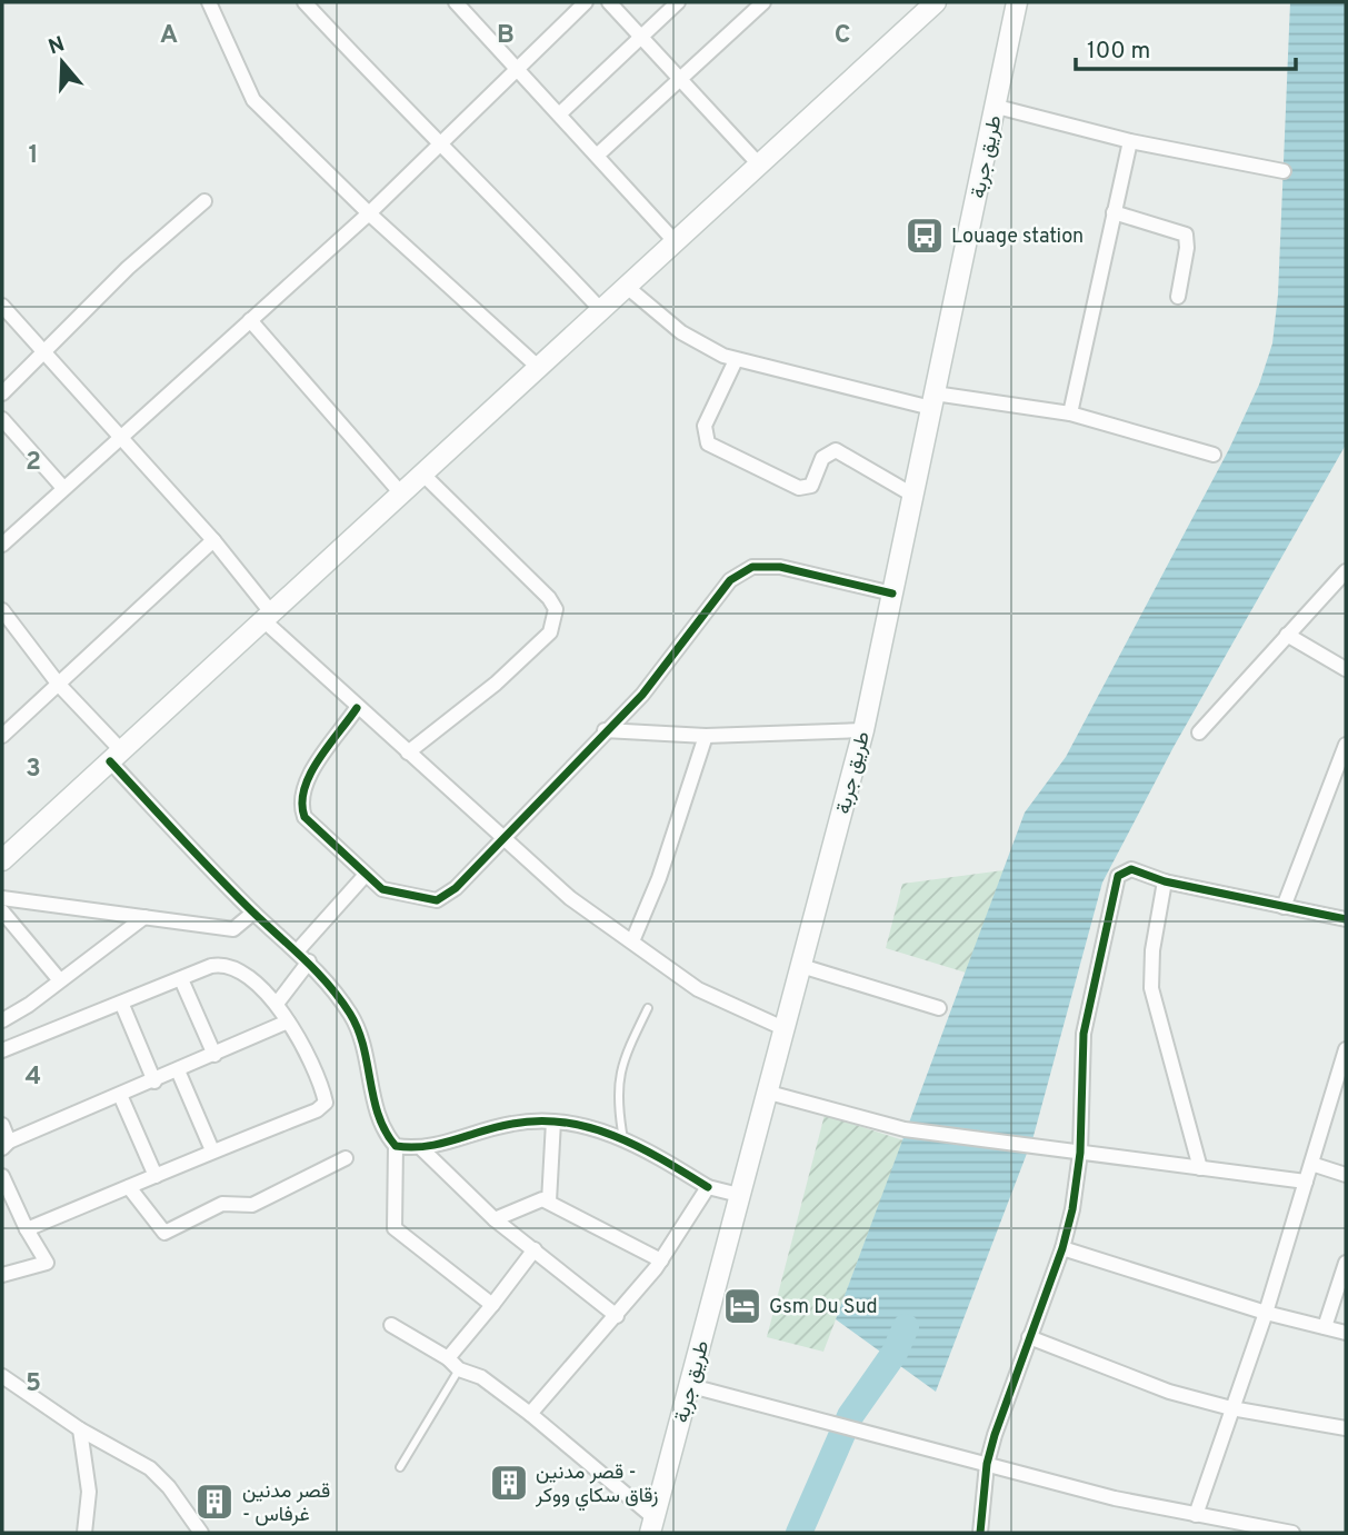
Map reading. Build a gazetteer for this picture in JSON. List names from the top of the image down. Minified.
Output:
{"streets":{"main road":["طريق جربة"]},"places":{"bus stop":["Louage station"],"hotel":["Gsm Du Sud"],"building":["قصر مدنين - زقاق سكاي ووكر","قصر مدنين - غرفاس"]},"scale_bar":"100 m","north":"top","grid":{"columns":["A","B","C"],"rows":["1","2","3","4","5"]}}
